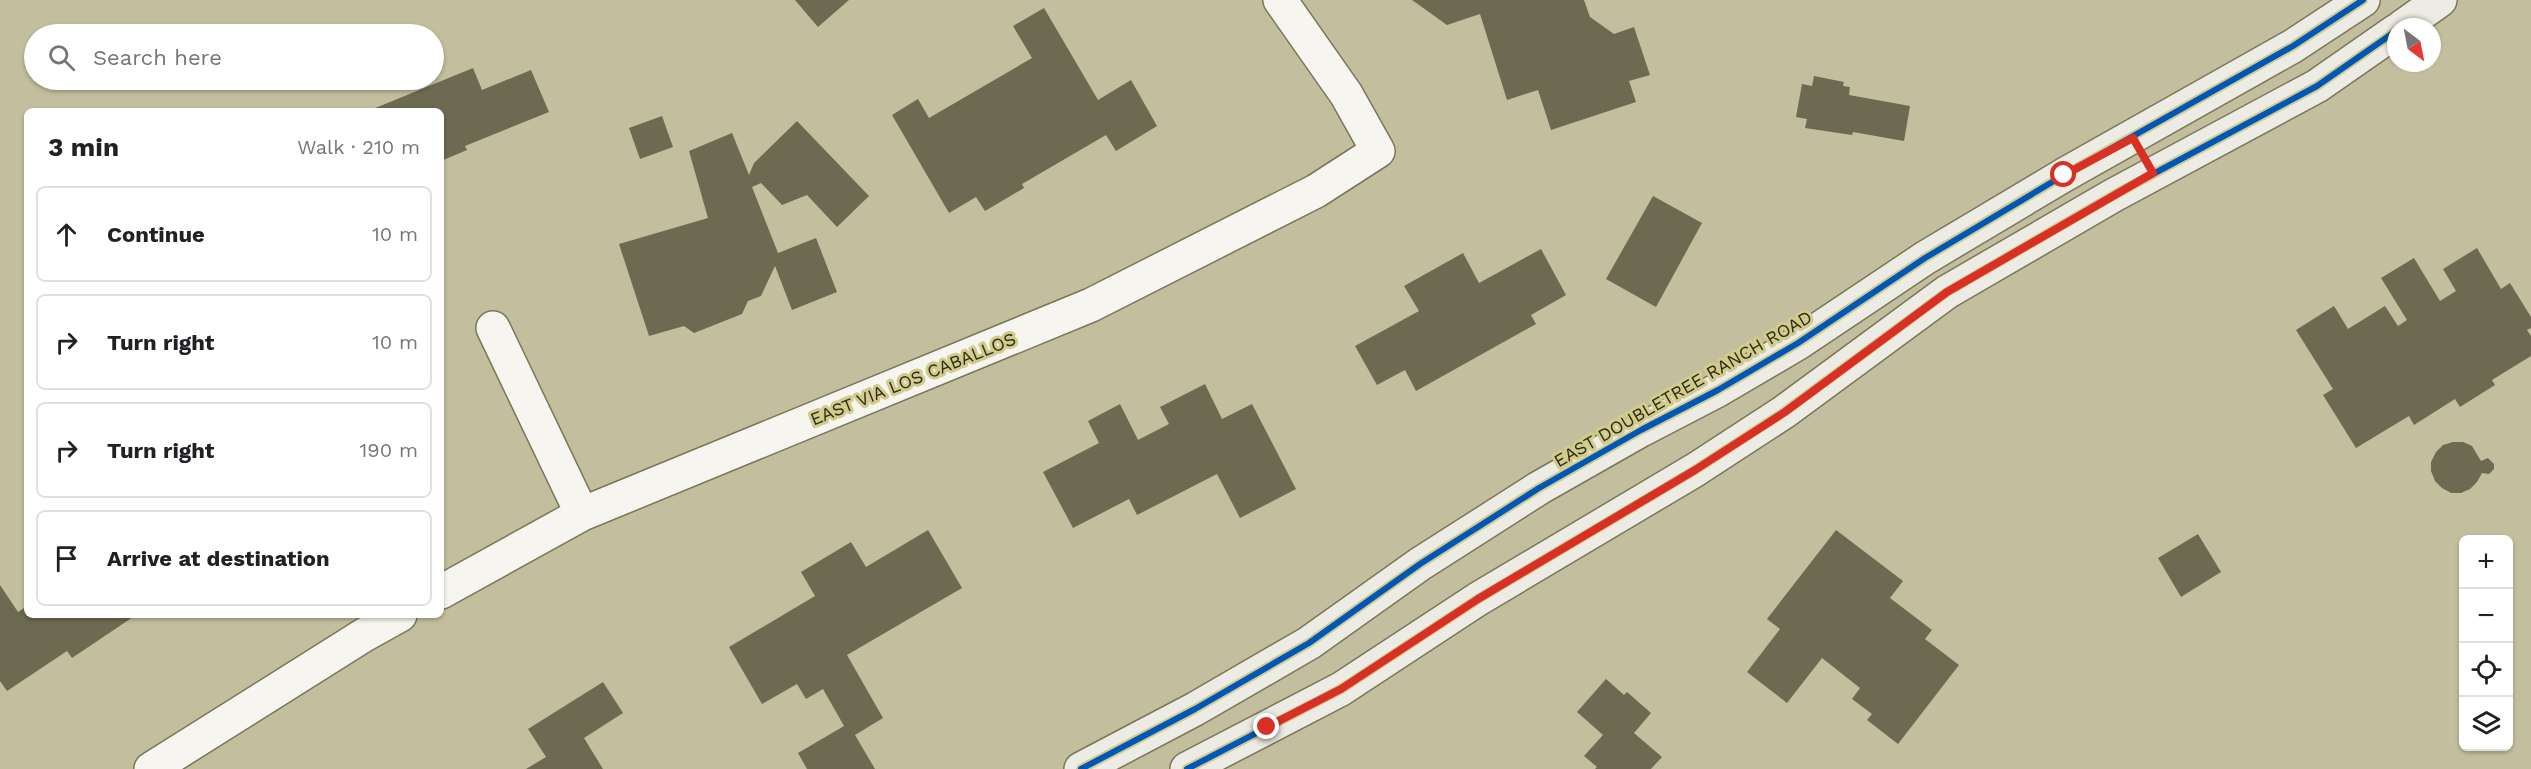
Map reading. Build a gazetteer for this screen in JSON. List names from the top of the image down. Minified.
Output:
{"streets":{"main road":["EAST DOUBLETREE RANCH ROAD"],"street":["EAST VIA LOS CABALLOS"]},"north":"bottom right","page":{"search":"Search here","heading":["3 min","Walk · 210 m"],"list":[["Continue","10 m"],["Turn right","10 m"],["Turn right","190 m"],"Arrive at destination"],"map_buttons":["+","−"]}}
